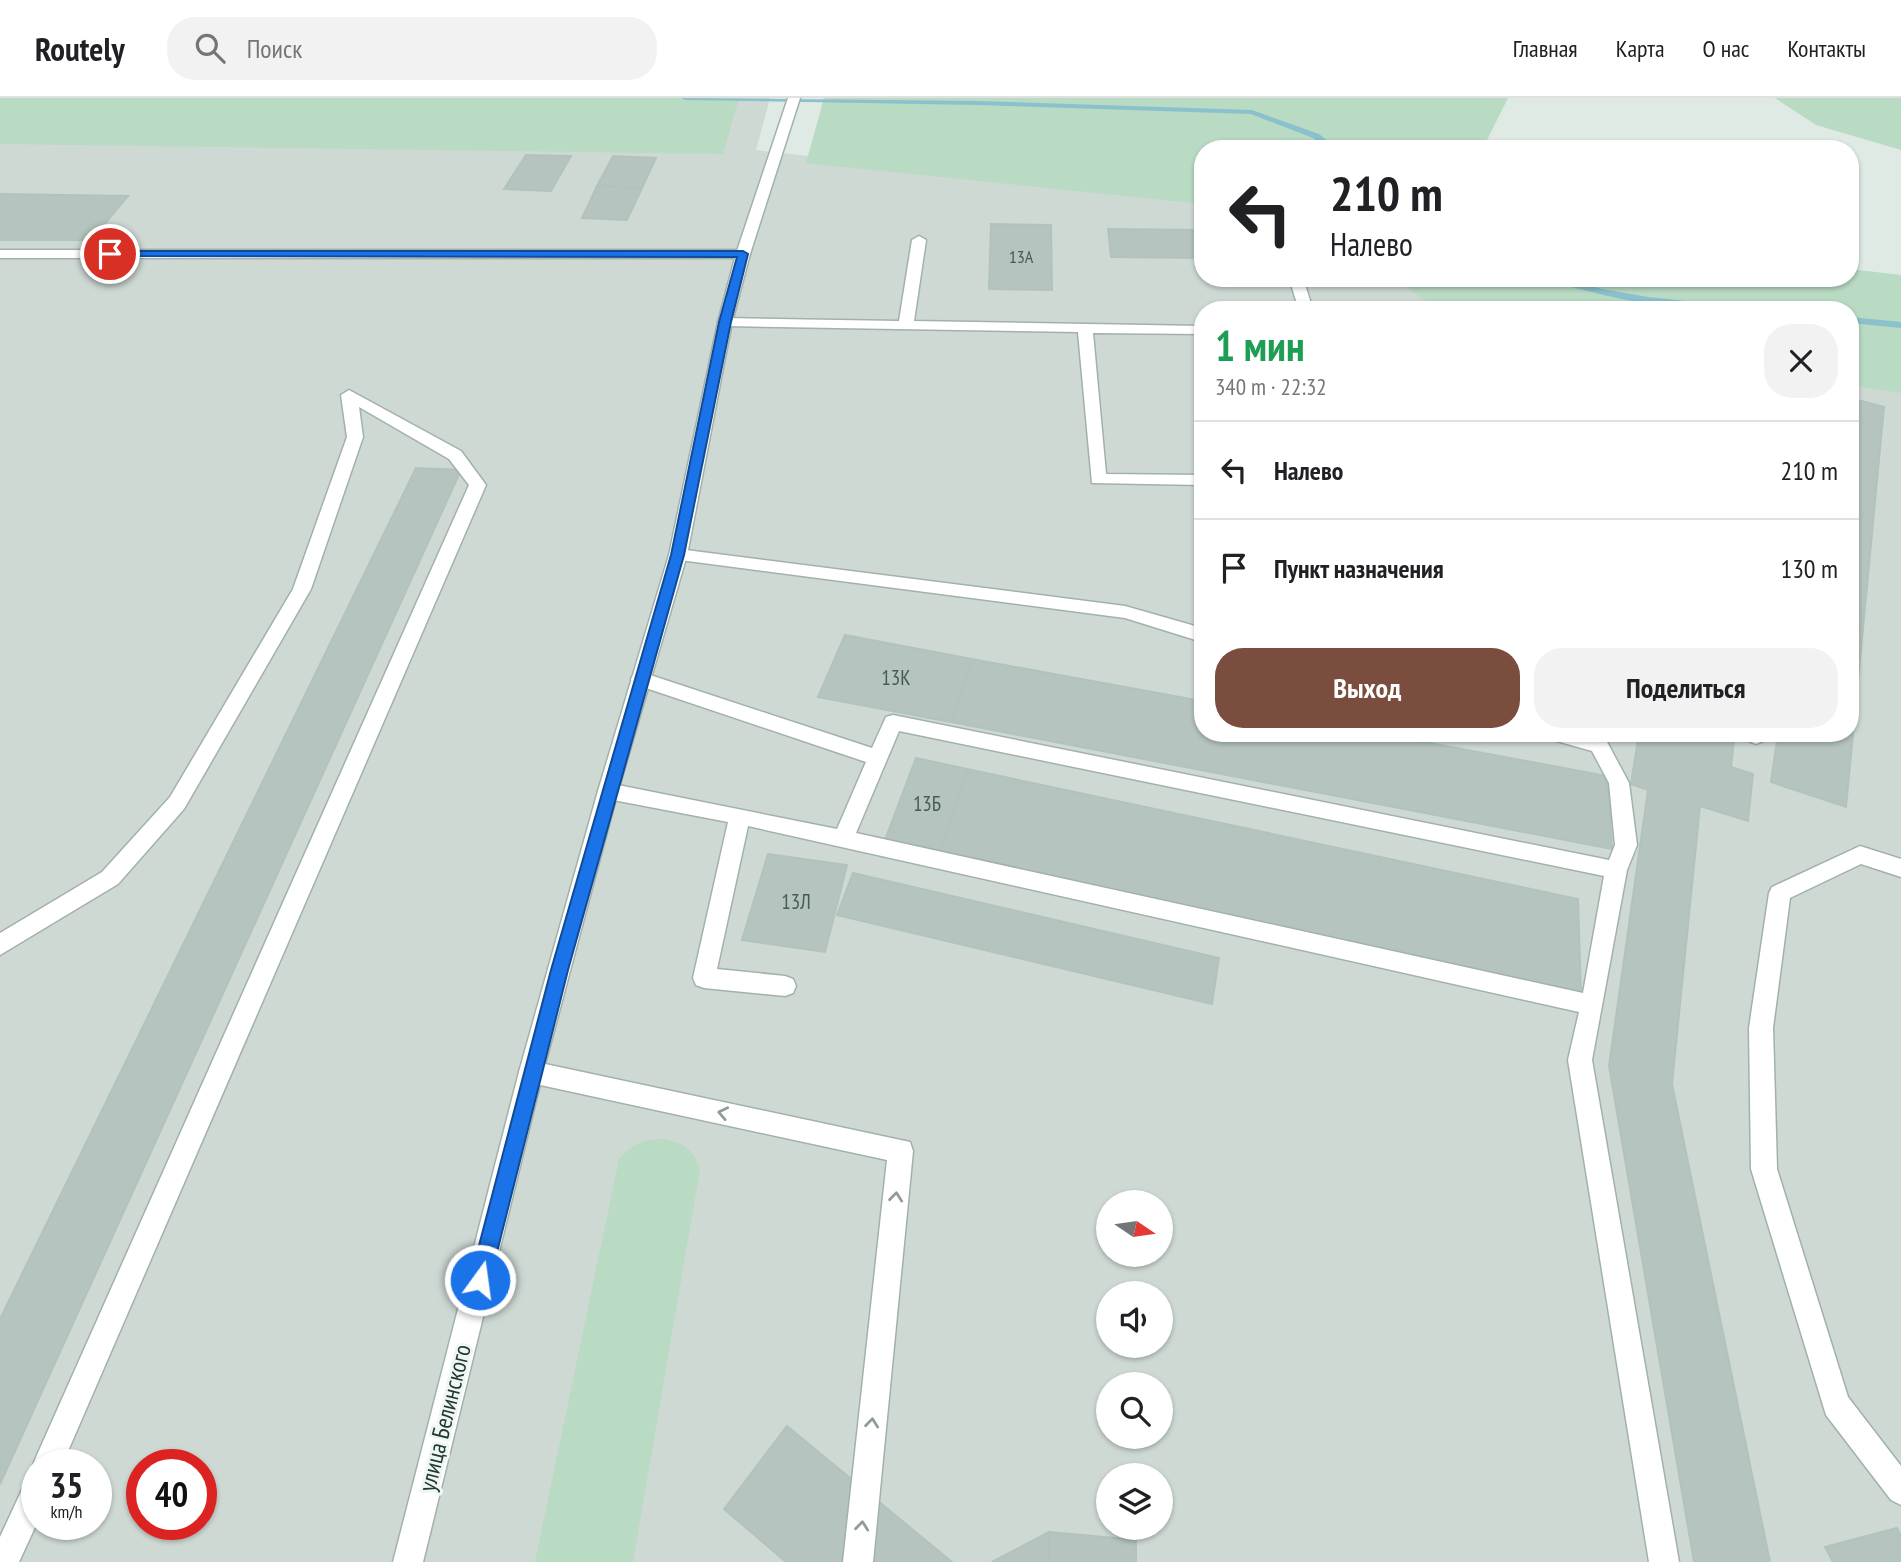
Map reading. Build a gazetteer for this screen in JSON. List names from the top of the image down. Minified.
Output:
{"streets":{"street":["улица Белинского"]},"house_numbers":["13А","13К","13Б","13Л"],"north":"right","page":{"header":"Routely","search":"Поиск","nav":["Главная","Карта","О нас","Контакты"],"turn":["210 m","Налево"],"heading":["1 мин","340 m · 22:32"],"list":[{"name":"Налево","value":"210 m"},{"name":"Пункт назначения","value":"130 m"}],"buttons":["Выход","Поделиться"],"speed":"35 km/h","limit":"40"}}
